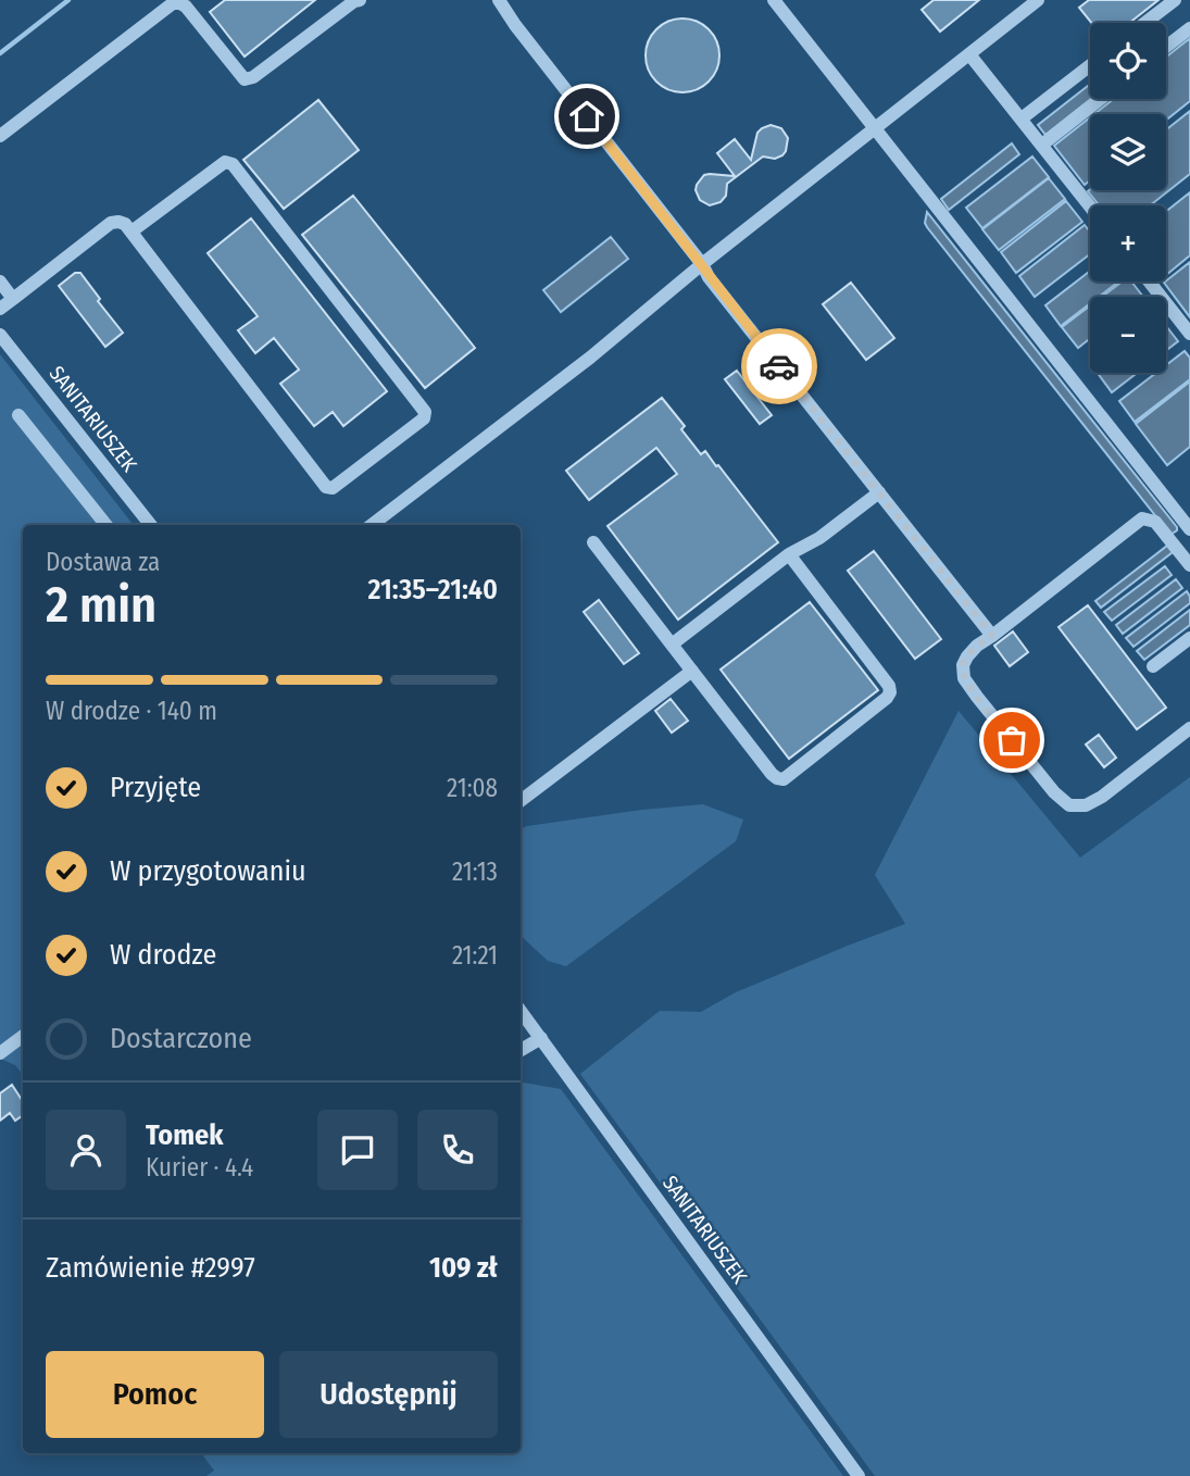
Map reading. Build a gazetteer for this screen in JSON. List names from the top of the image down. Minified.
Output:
{"streets":{"street":["SANITARIUSZEK"]},"page":{"map_buttons":["+","−"],"heading":["2 min","Dostawa za","21:35–21:40"],"panel":["Tomek","Kurier · 4.4","Zamówienie #2997","109 zł"],"bar":"W drodze · 140 m","list":[["Przyjęte","21:08"],["W przygotowaniu","21:13"],["W drodze","21:21"],"Dostarczone"],"buttons":["Pomoc","Udostępnij"]}}
